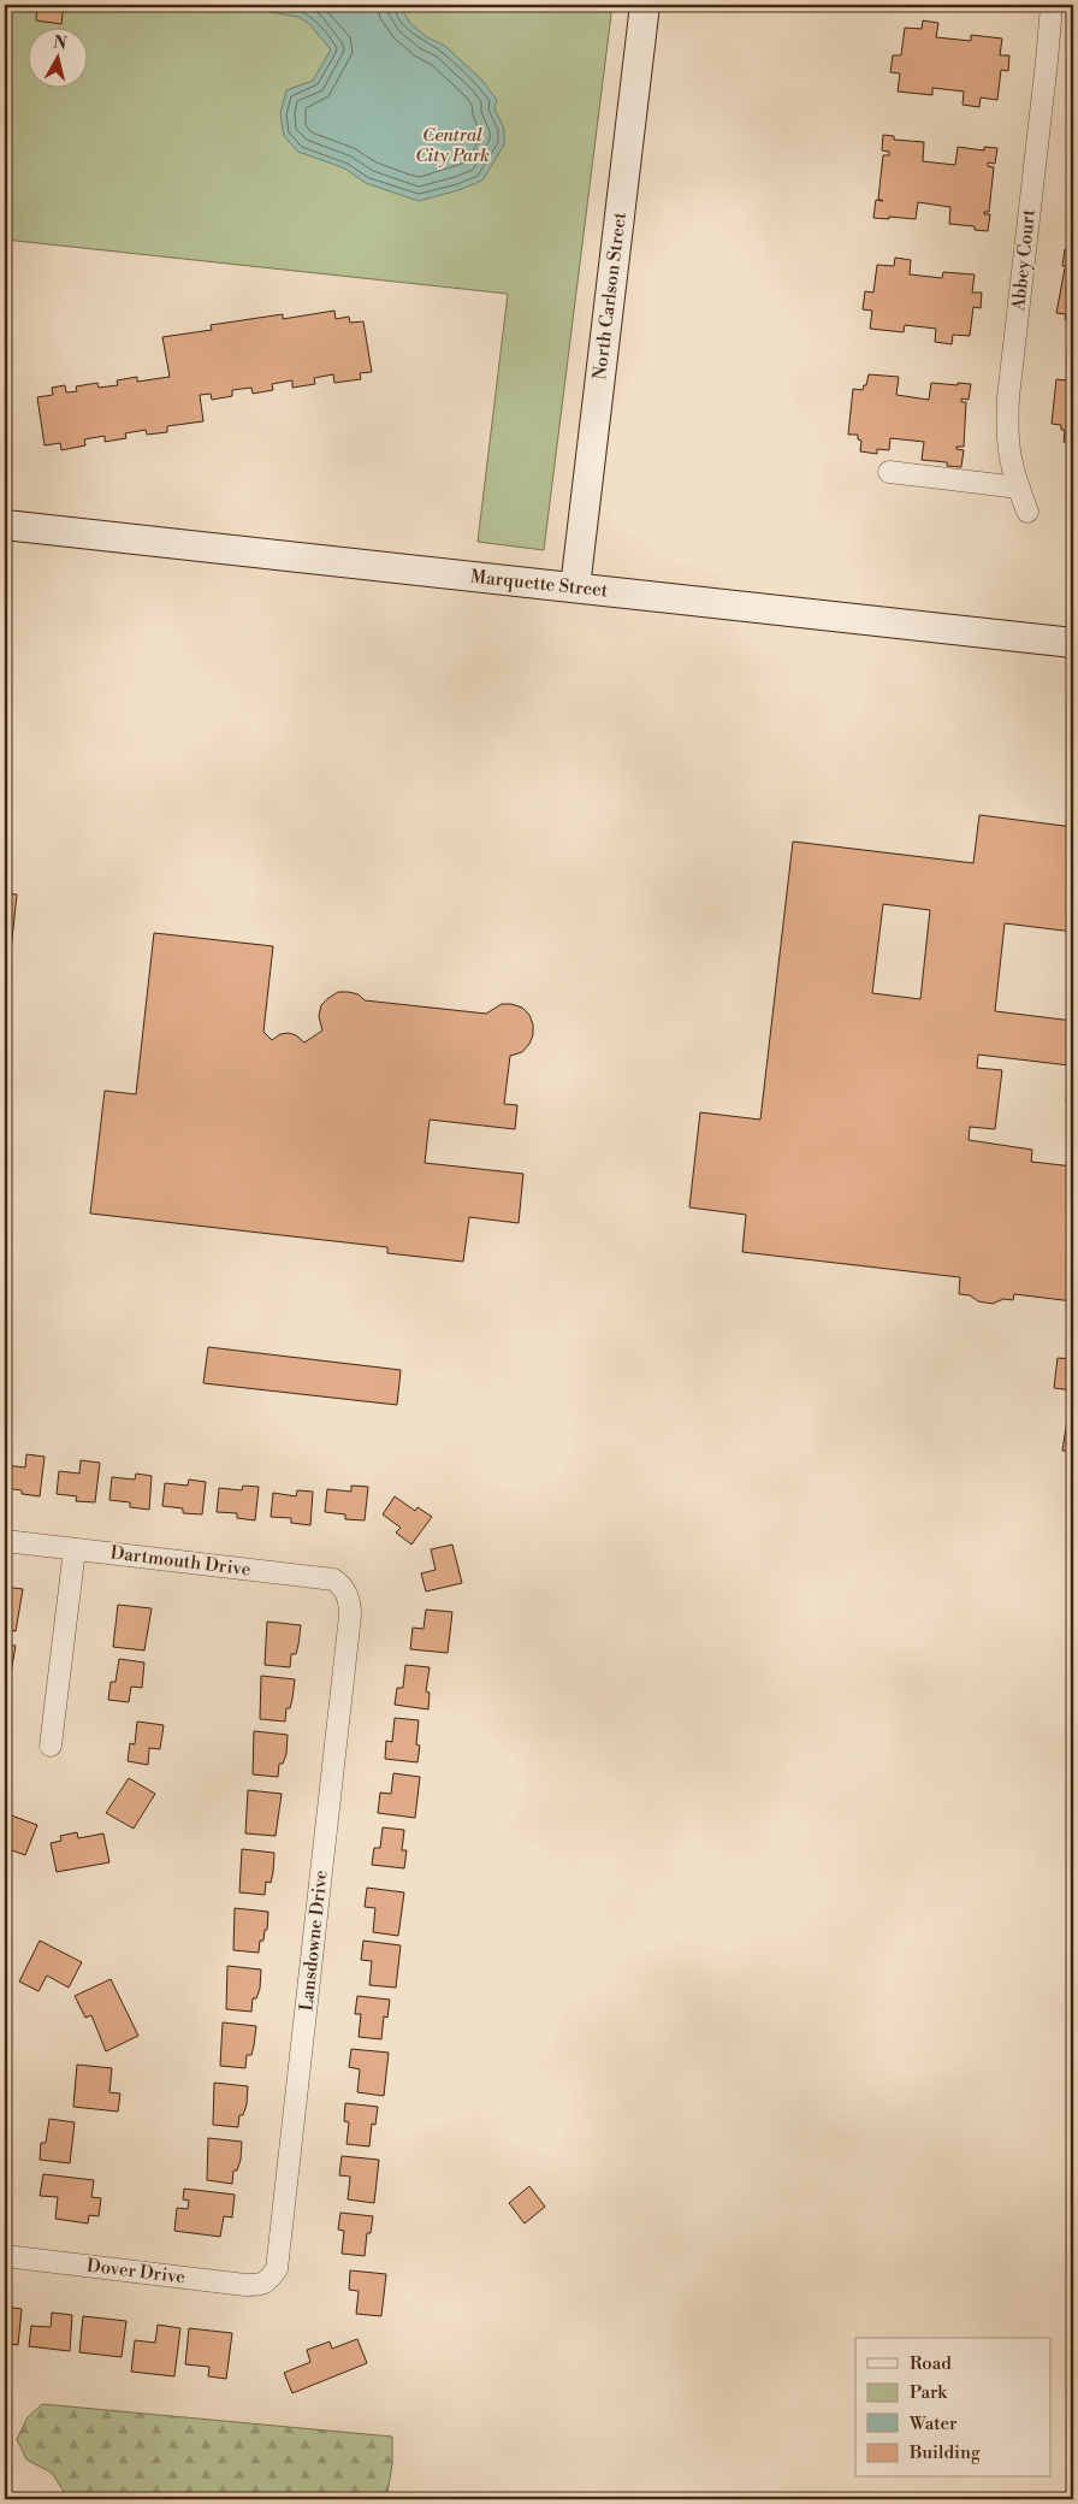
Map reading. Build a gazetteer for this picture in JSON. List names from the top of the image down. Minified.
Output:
{"streets":{"street":["Abbey Court","North Carlson Street","Marquette Street","Dartmouth Drive","Lansdowne Drive","Dover Drive"]},"crossings":[["North Carlson Street","Marquette Street"],["Dartmouth Drive","Lansdowne Drive"],["Lansdowne Drive","Dover Drive"]],"parks":["Central City Park"],"legend":["Road","Park","Water","Building"],"north":"top"}
